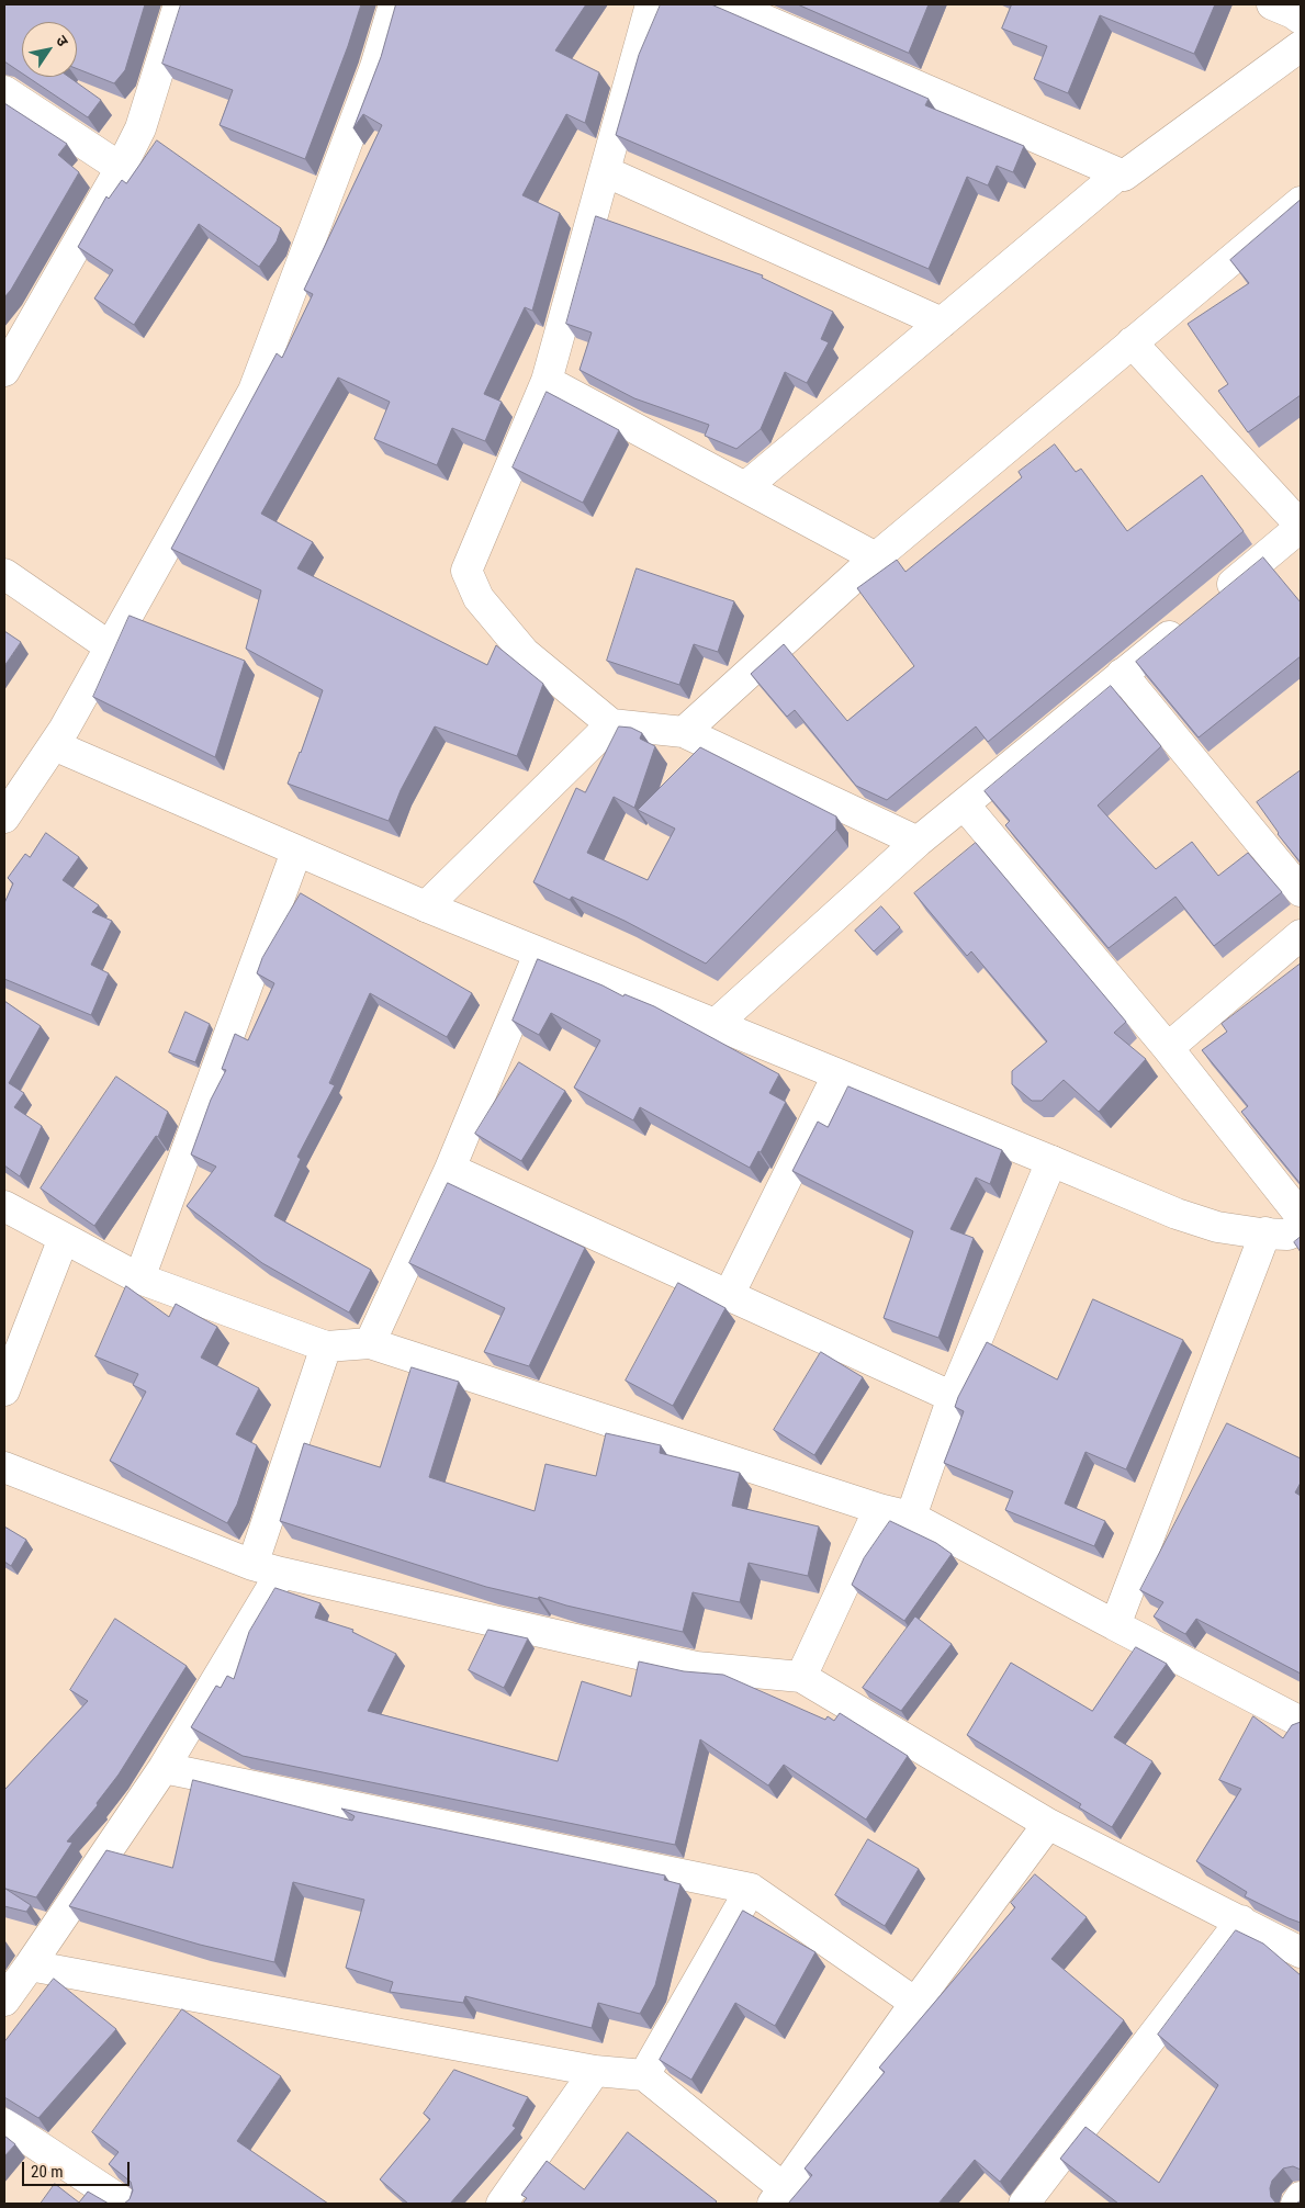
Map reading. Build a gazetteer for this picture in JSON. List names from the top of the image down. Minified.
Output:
{"scale_bar":"20 m","north":"top right"}
